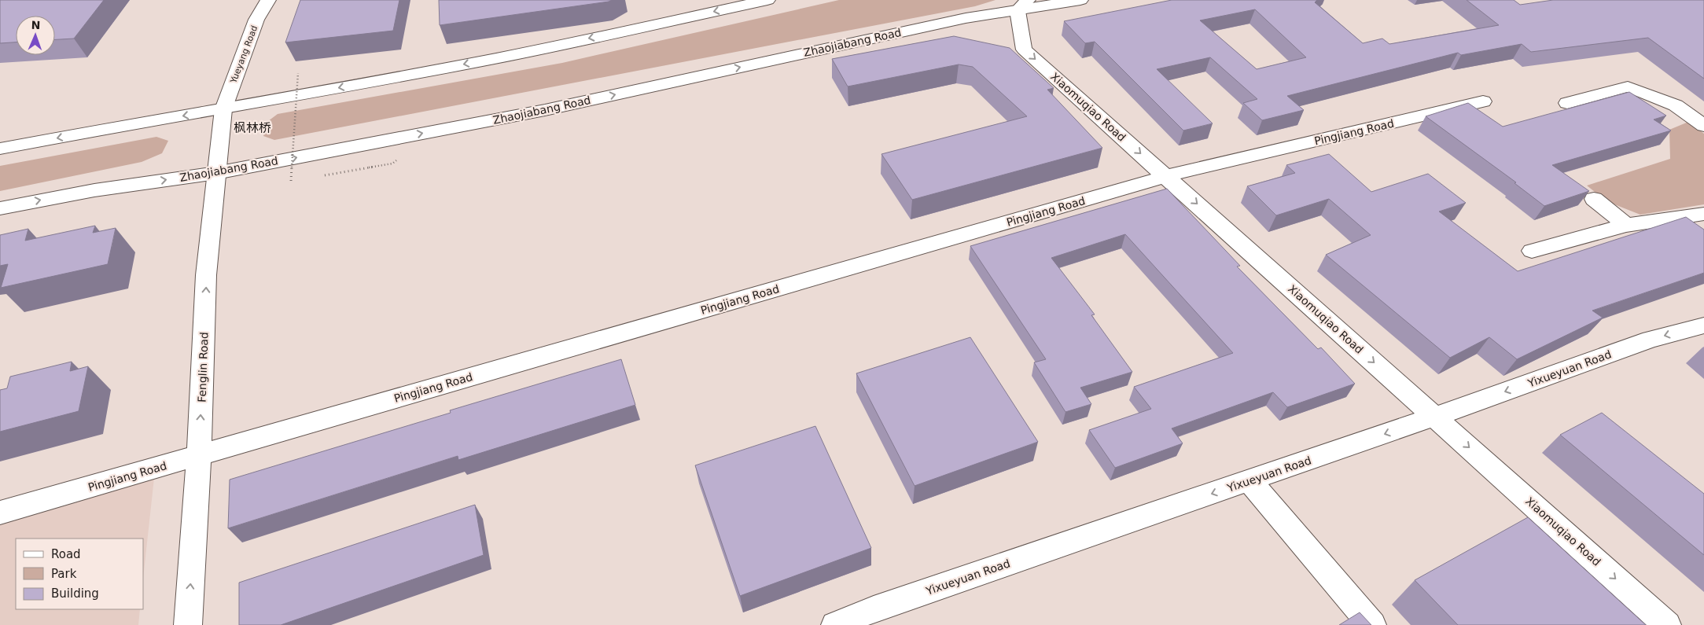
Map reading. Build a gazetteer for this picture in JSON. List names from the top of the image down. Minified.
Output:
{"streets":{"street":["Zhaojiabang Road","Yueyang Road","Xiaomuqiao Road","Pingjiang Road","Fenglin Road","Yixueyuan Road"]},"crossings":[["Zhaojiabang Road","Xiaomuqiao Road"],["Zhaojiabang Road","Fenglin Road"],["Yueyang Road","Fenglin Road"],["Xiaomuqiao Road","Pingjiang Road"],["Xiaomuqiao Road","Yixueyuan Road"],["Pingjiang Road","Fenglin Road"]],"one_way":["Xiaomuqiao Road","Fenglin Road","Yixueyuan Road"],"districts":["枫林桥"],"legend":["Road","Park","Building"],"north":"top"}
